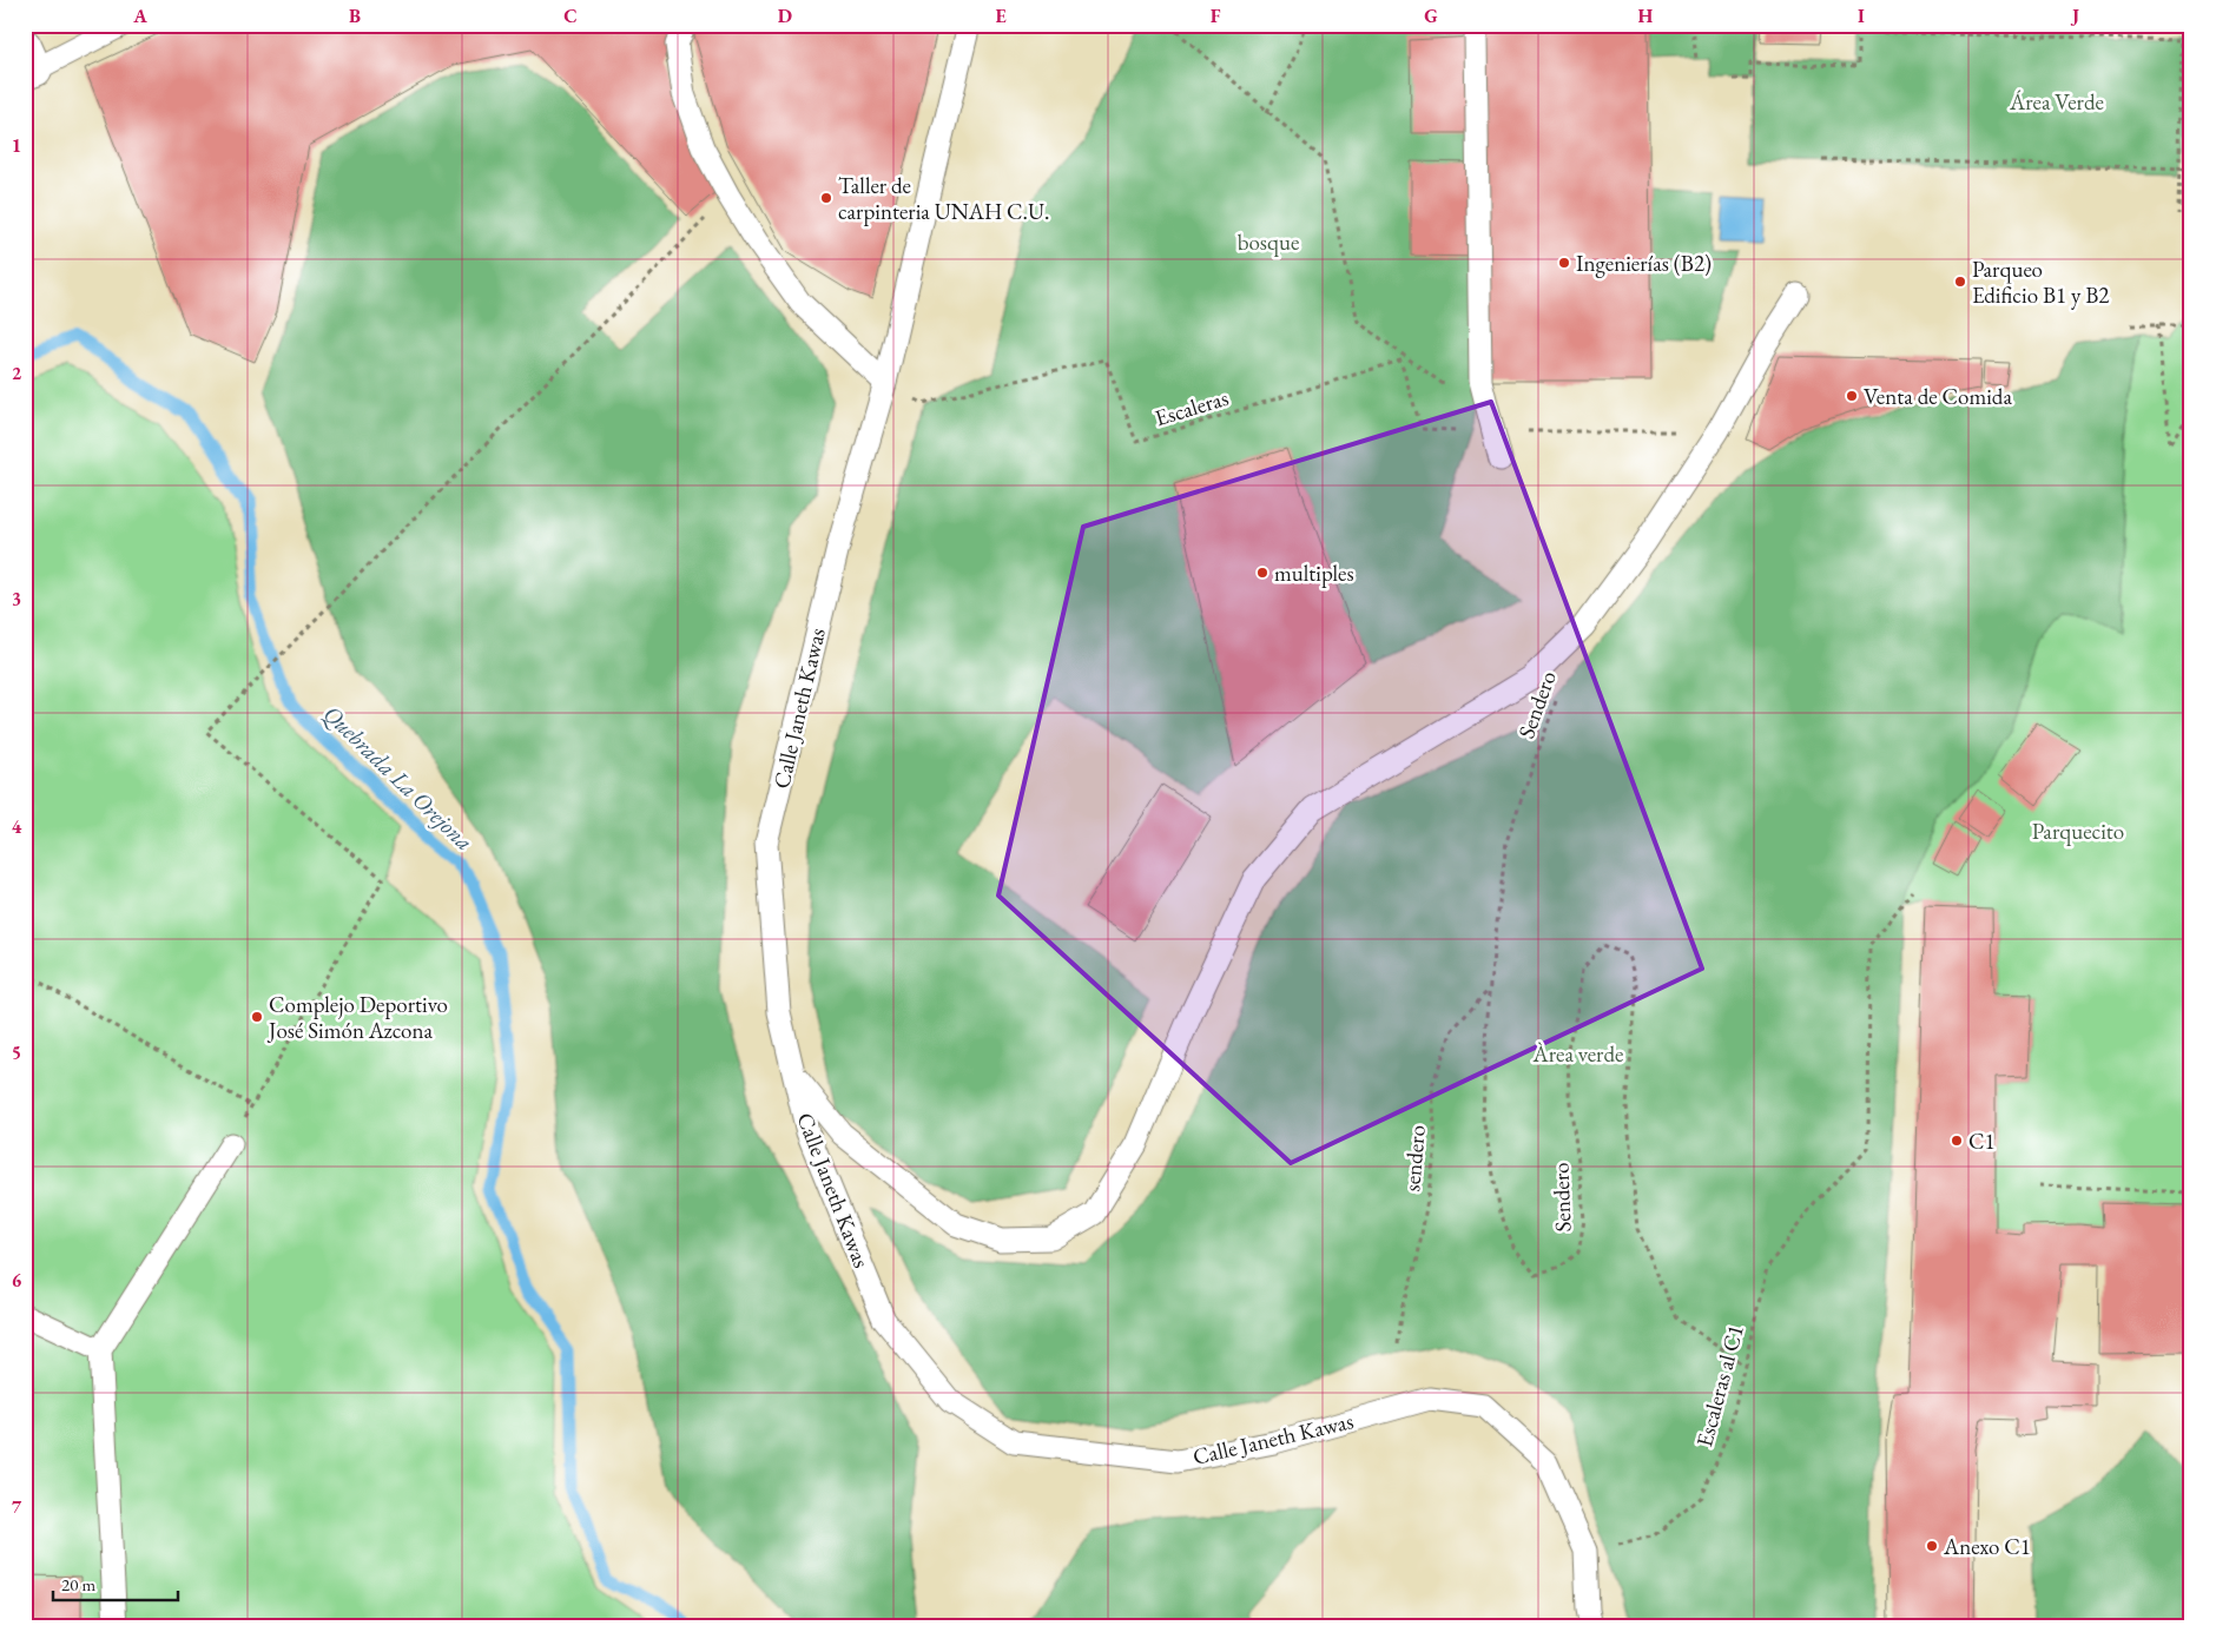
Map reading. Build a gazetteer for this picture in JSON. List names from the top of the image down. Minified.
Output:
{"streets":{"lane":["Calle Janeth Kawas"],"path":["Escaleras","Sendero","sendero","Escaleras al C1"]},"crossings":[["Sendero","sendero"],["Sendero","Escaleras al C1"],["Calle Janeth Kawas","Escaleras al C1"]],"water":["Quebrada La Orejona"],"parks":["Área Verde","bosque","Parquecito","Àrea verde"],"places":["Taller de carpinteria UNAH C.U.","Ingenierías (B2)","Parqueo Edificio B1 y B2","Venta de Comida","multiples","Complejo Deportivo José Simón Azcona","C1","Anexo C1"],"scale_bar":"20 m","grid":{"columns":["A","B","C","D","E","F","G","H","I","J"],"rows":["1","2","3","4","5","6","7"]}}
